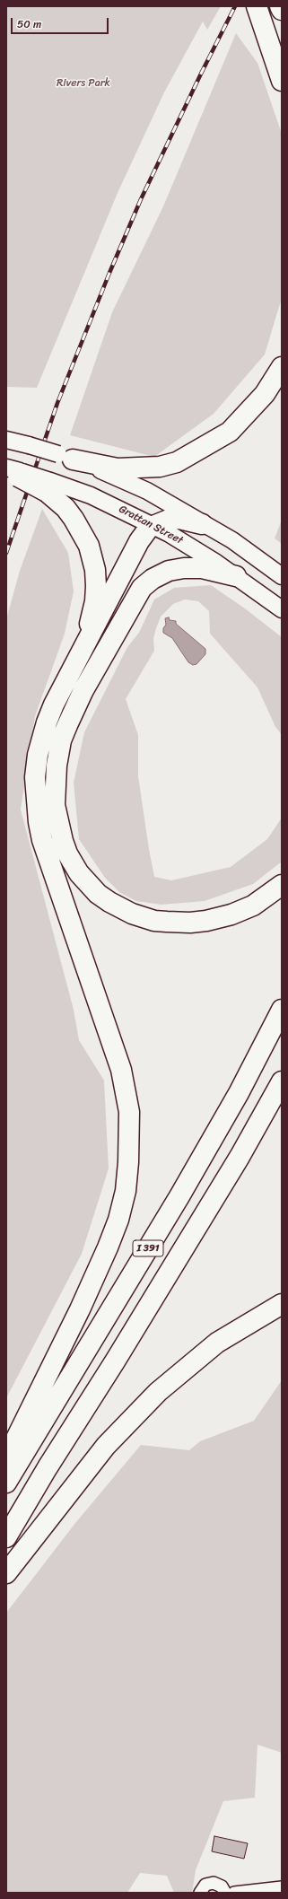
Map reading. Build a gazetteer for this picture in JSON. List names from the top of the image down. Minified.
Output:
{"streets":{"highway":["I 391"],"main road":["Grattan Street"]},"parks":["Rivers Park"],"scale_bar":"50 m"}
